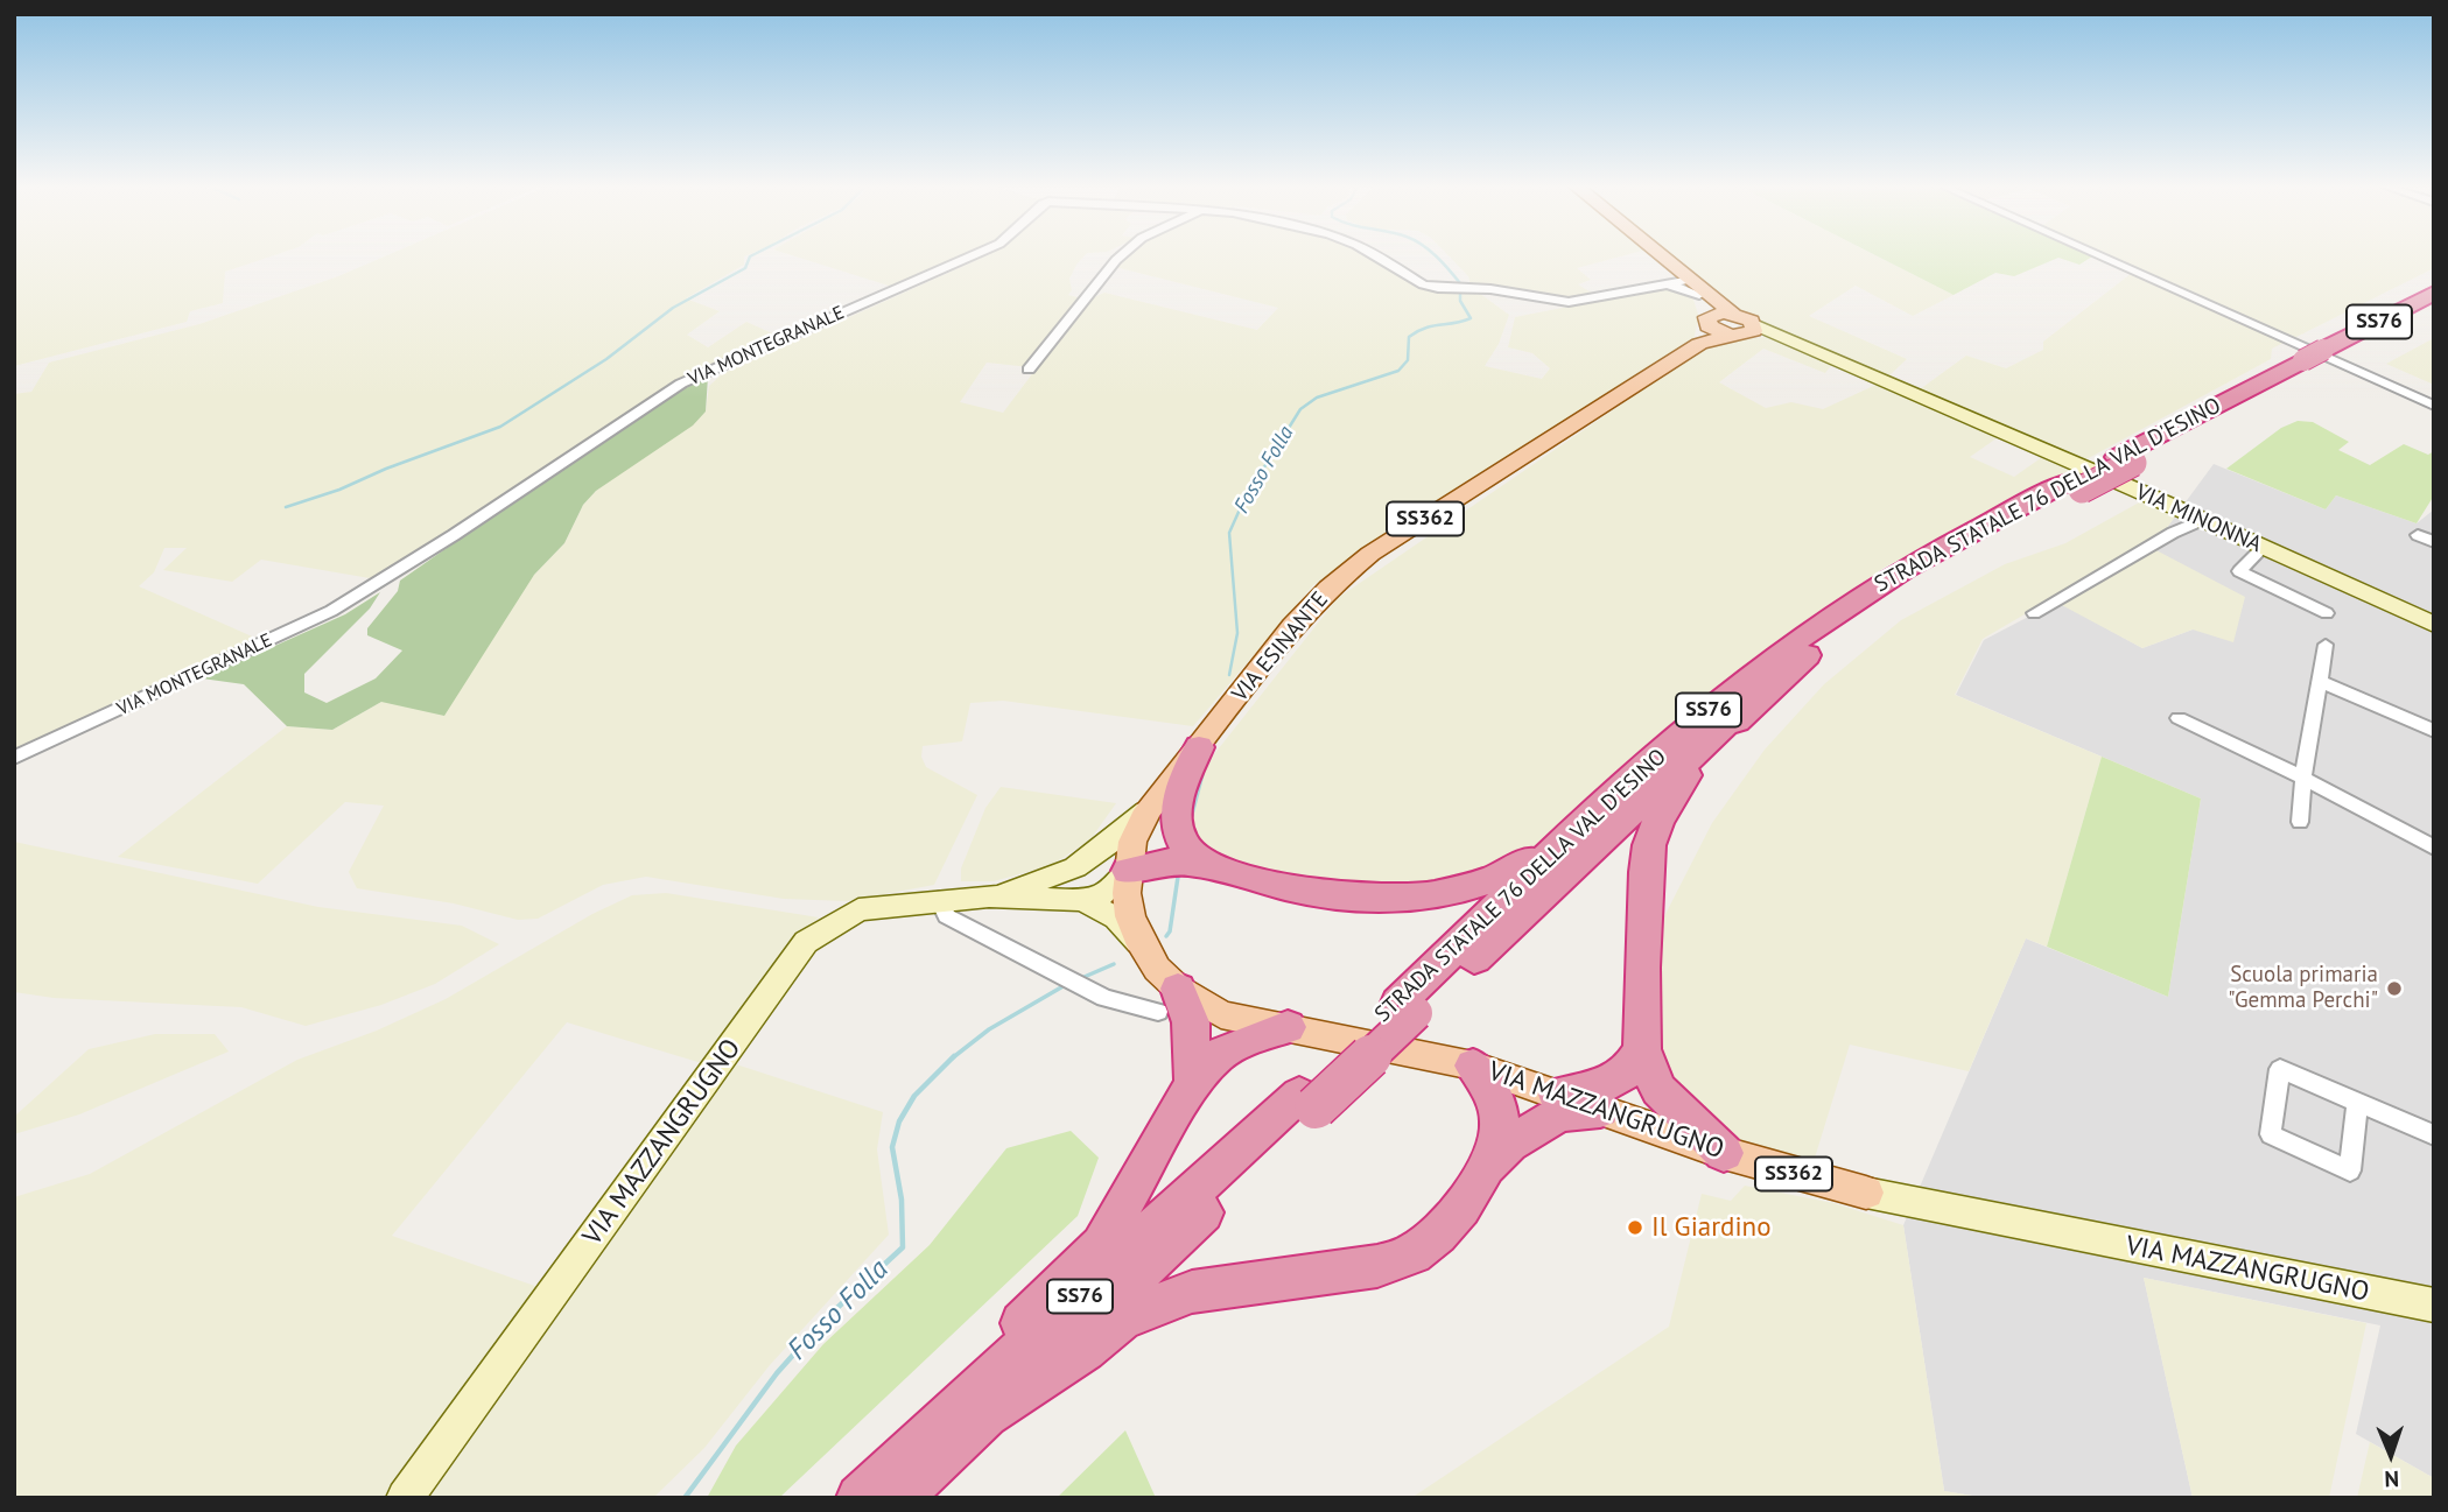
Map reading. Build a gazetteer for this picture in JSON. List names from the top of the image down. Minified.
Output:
{"streets":{"highway":["SS76","STRADA STATALE 76 DELLA VAL D'ESINO"],"main road":["SS362","VIA MINONNA","VIA ESINANTE","VIA MAZZANGRUGNO"],"street":["VIA MONTEGRANALE"]},"crossings":[["SS362","VIA ESINANTE"],["VIA MINONNA","VIA ESINANTE"],["VIA ESINANTE","VIA MAZZANGRUGNO"]],"water":["Fosso Folla"],"places":["Scuola primaria \"Gemma Perchi\"","Il Giardino"],"north":"bottom"}
